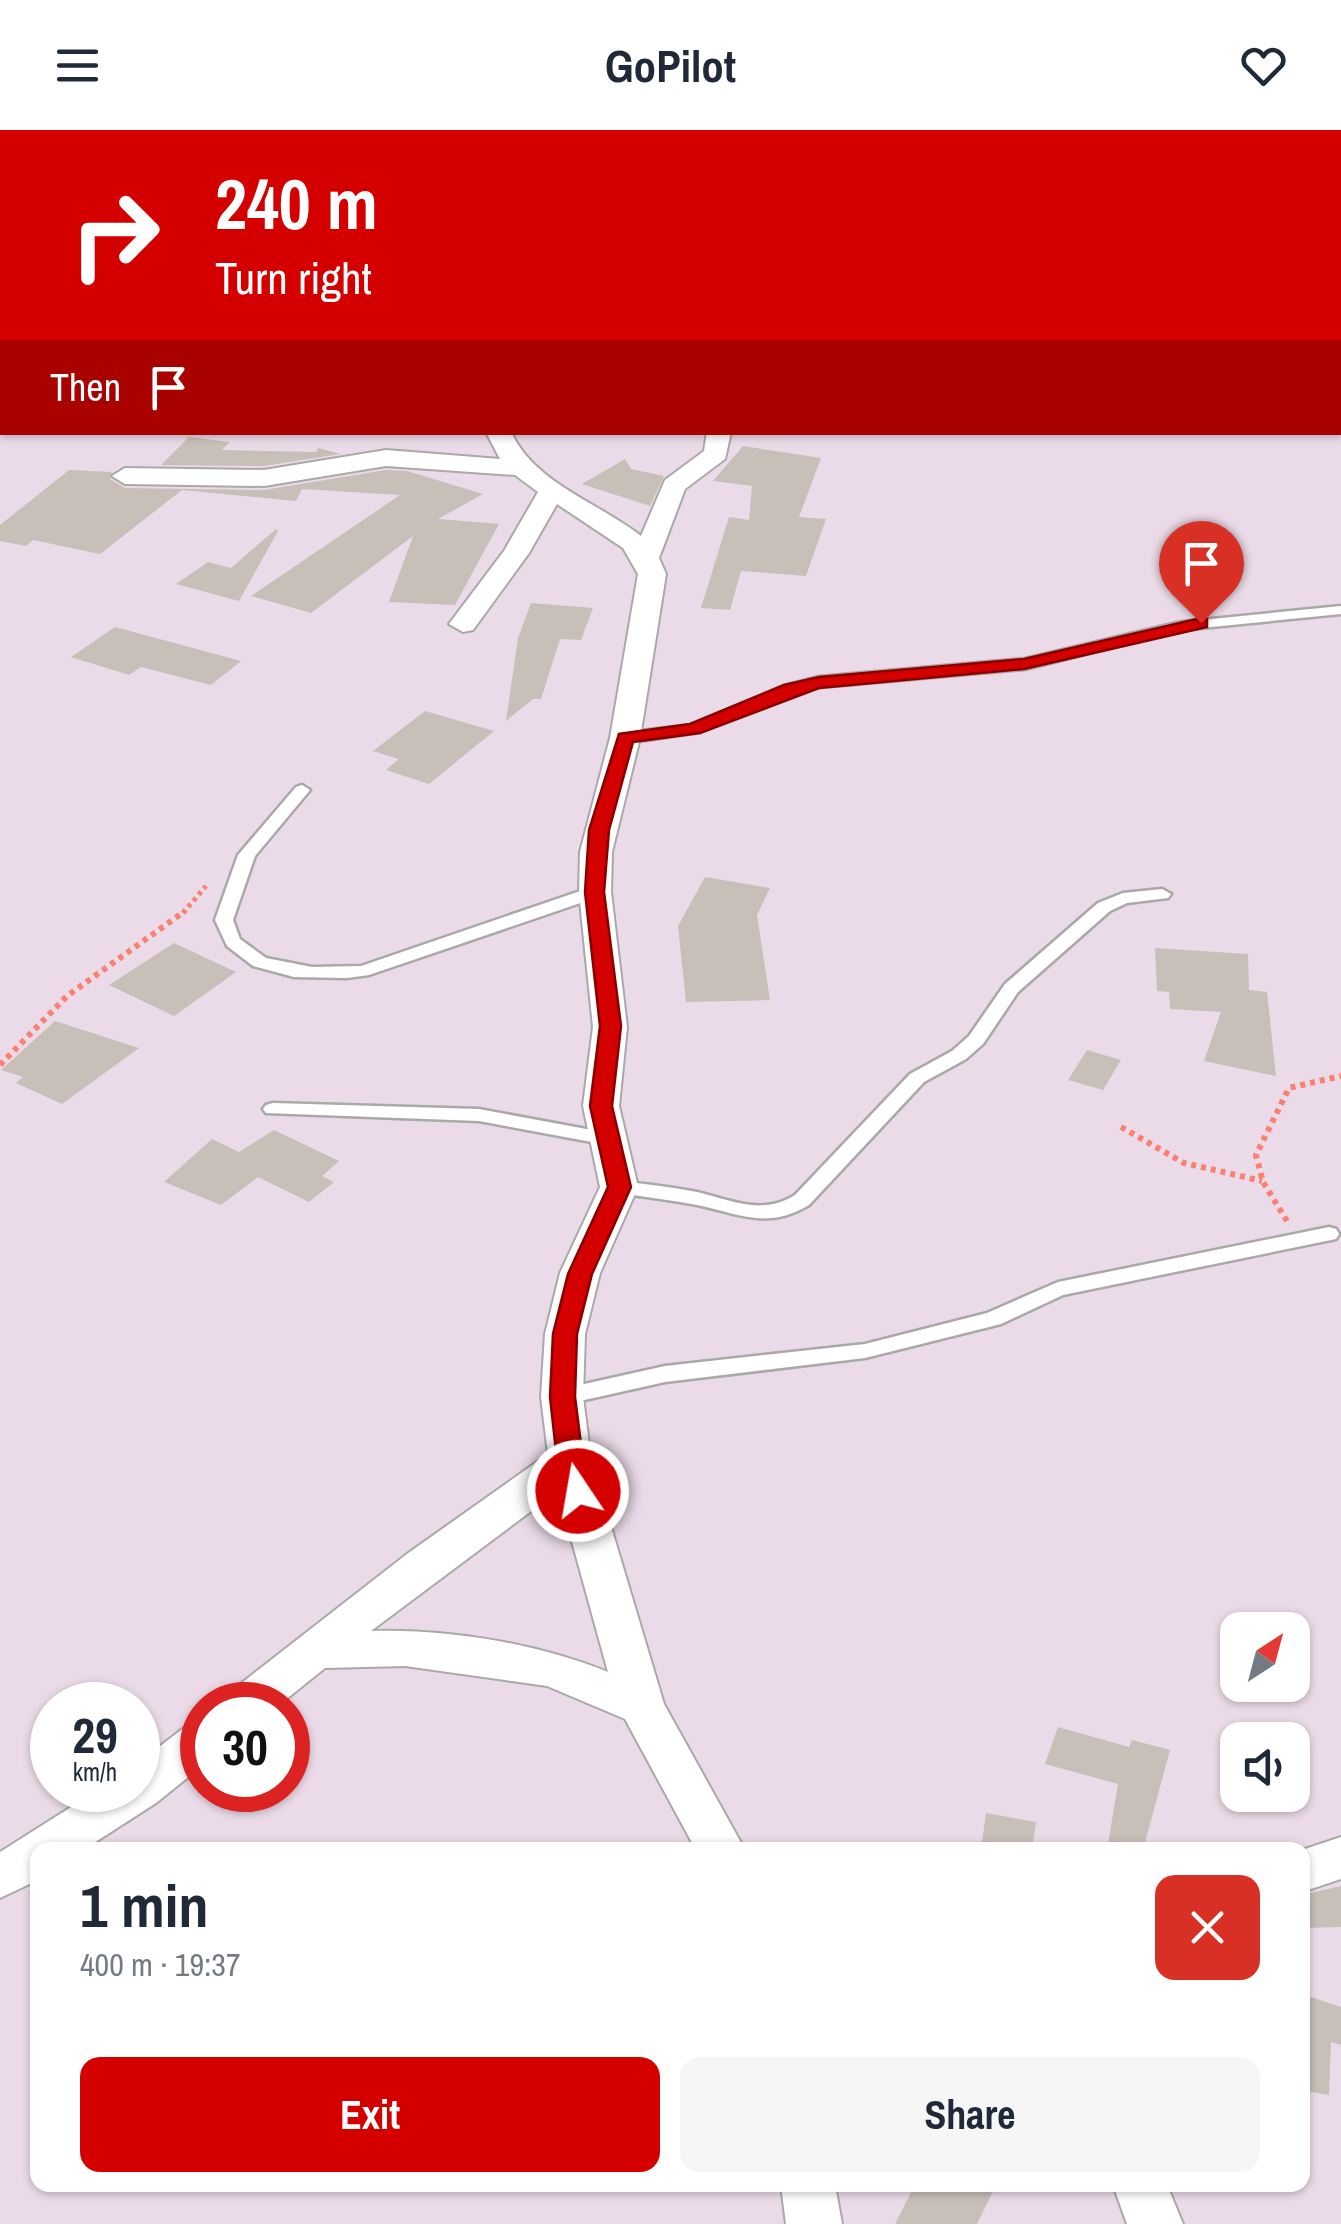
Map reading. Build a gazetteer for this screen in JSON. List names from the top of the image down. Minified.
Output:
{"north":"top right","page":{"header":"GoPilot","turn":["240 m","Turn right"],"then":"Then","speed":"29 km/h","limit":"30","heading":["1 min","400 m · 19:37"],"buttons":["Exit","Share"]}}
